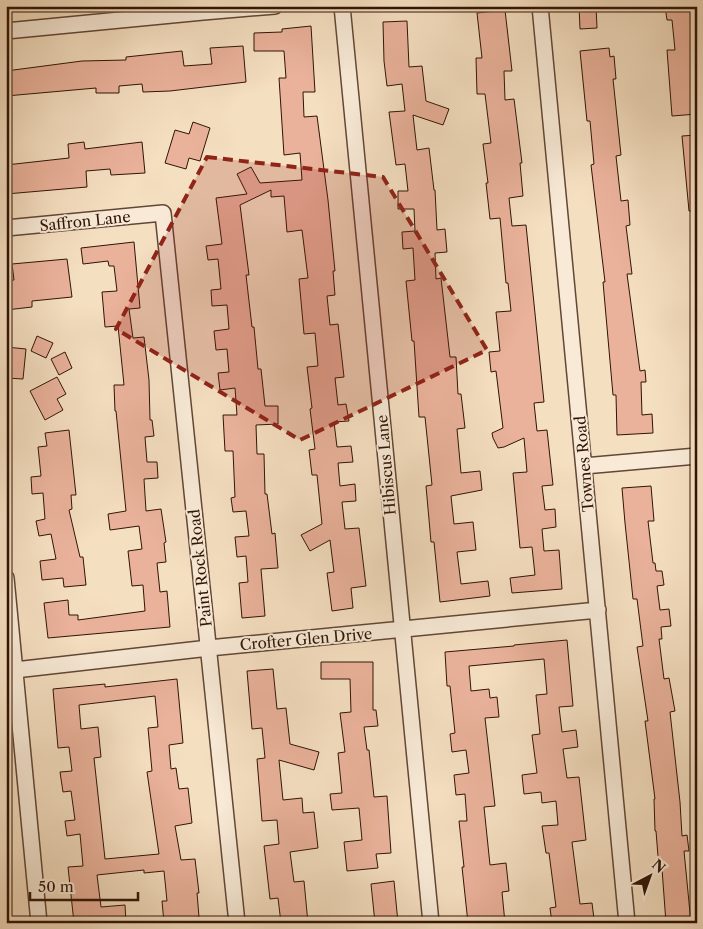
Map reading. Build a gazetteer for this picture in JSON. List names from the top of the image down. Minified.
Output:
{"streets":{"street":["Saffron Lane","Townes Road","Hibiscus Lane","Paint Rock Road","Crofter Glen Drive"]},"crossings":[["Saffron Lane","Paint Rock Road"],["Townes Road","Crofter Glen Drive"],["Hibiscus Lane","Crofter Glen Drive"],["Paint Rock Road","Crofter Glen Drive"]],"scale_bar":"50 m","north":"top right"}
